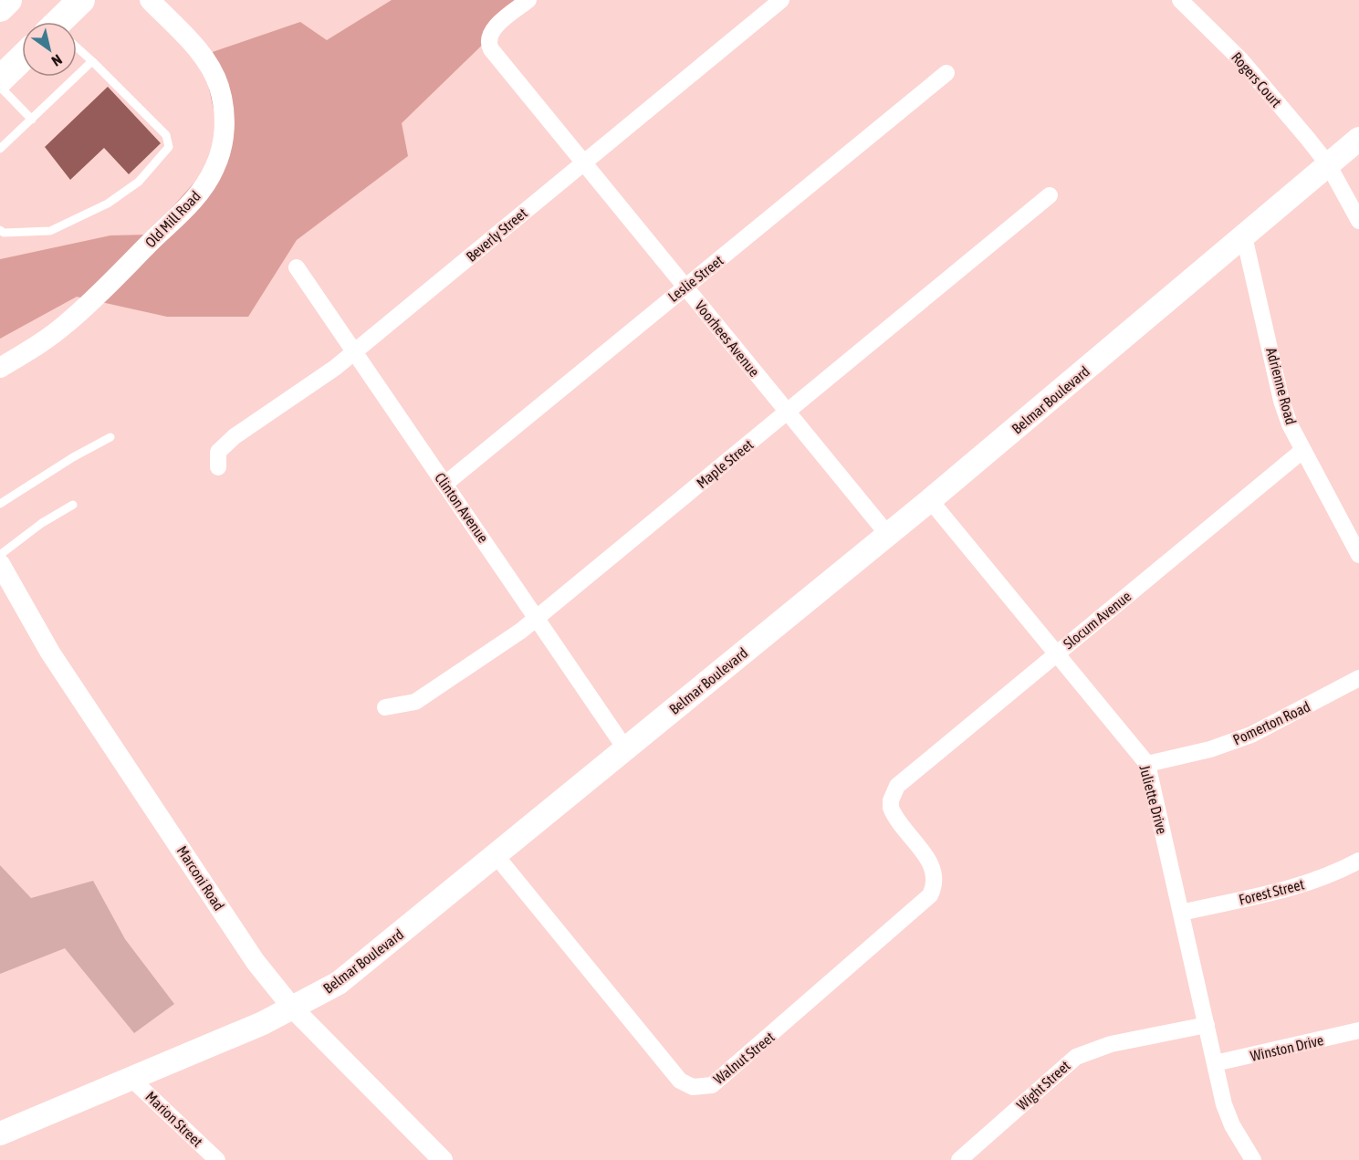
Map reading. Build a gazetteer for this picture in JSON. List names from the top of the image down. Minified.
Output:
{"streets":{"main road":["Belmar Boulevard"],"street":["Rogers Court","Old Mill Road","Beverly Street","Leslie Street","Voorhees Avenue","Adrienne Road","Maple Street","Clinton Avenue","Slocum Avenue","Pomerton Road","Juliette Drive","Marconi Road","Forest Street","Winston Drive","Walnut Street","Wight Street","Marion Street"]},"crossings":[["Rogers Court","Belmar Boulevard"],["Beverly Street","Voorhees Avenue"],["Beverly Street","Clinton Avenue"],["Leslie Street","Voorhees Avenue"],["Leslie Street","Clinton Avenue"],["Voorhees Avenue","Belmar Boulevard"],["Voorhees Avenue","Maple Street"],["Adrienne Road","Belmar Boulevard"],["Adrienne Road","Slocum Avenue"],["Belmar Boulevard","Clinton Avenue"],["Belmar Boulevard","Juliette Drive"],["Belmar Boulevard","Marconi Road"],["Belmar Boulevard","Walnut Street"],["Belmar Boulevard","Marion Street"],["Maple Street","Clinton Avenue"],["Slocum Avenue","Juliette Drive"],["Slocum Avenue","Walnut Street"],["Pomerton Road","Juliette Drive"],["Juliette Drive","Forest Street"],["Juliette Drive","Winston Drive"],["Juliette Drive","Wight Street"]],"north":"bottom right"}
